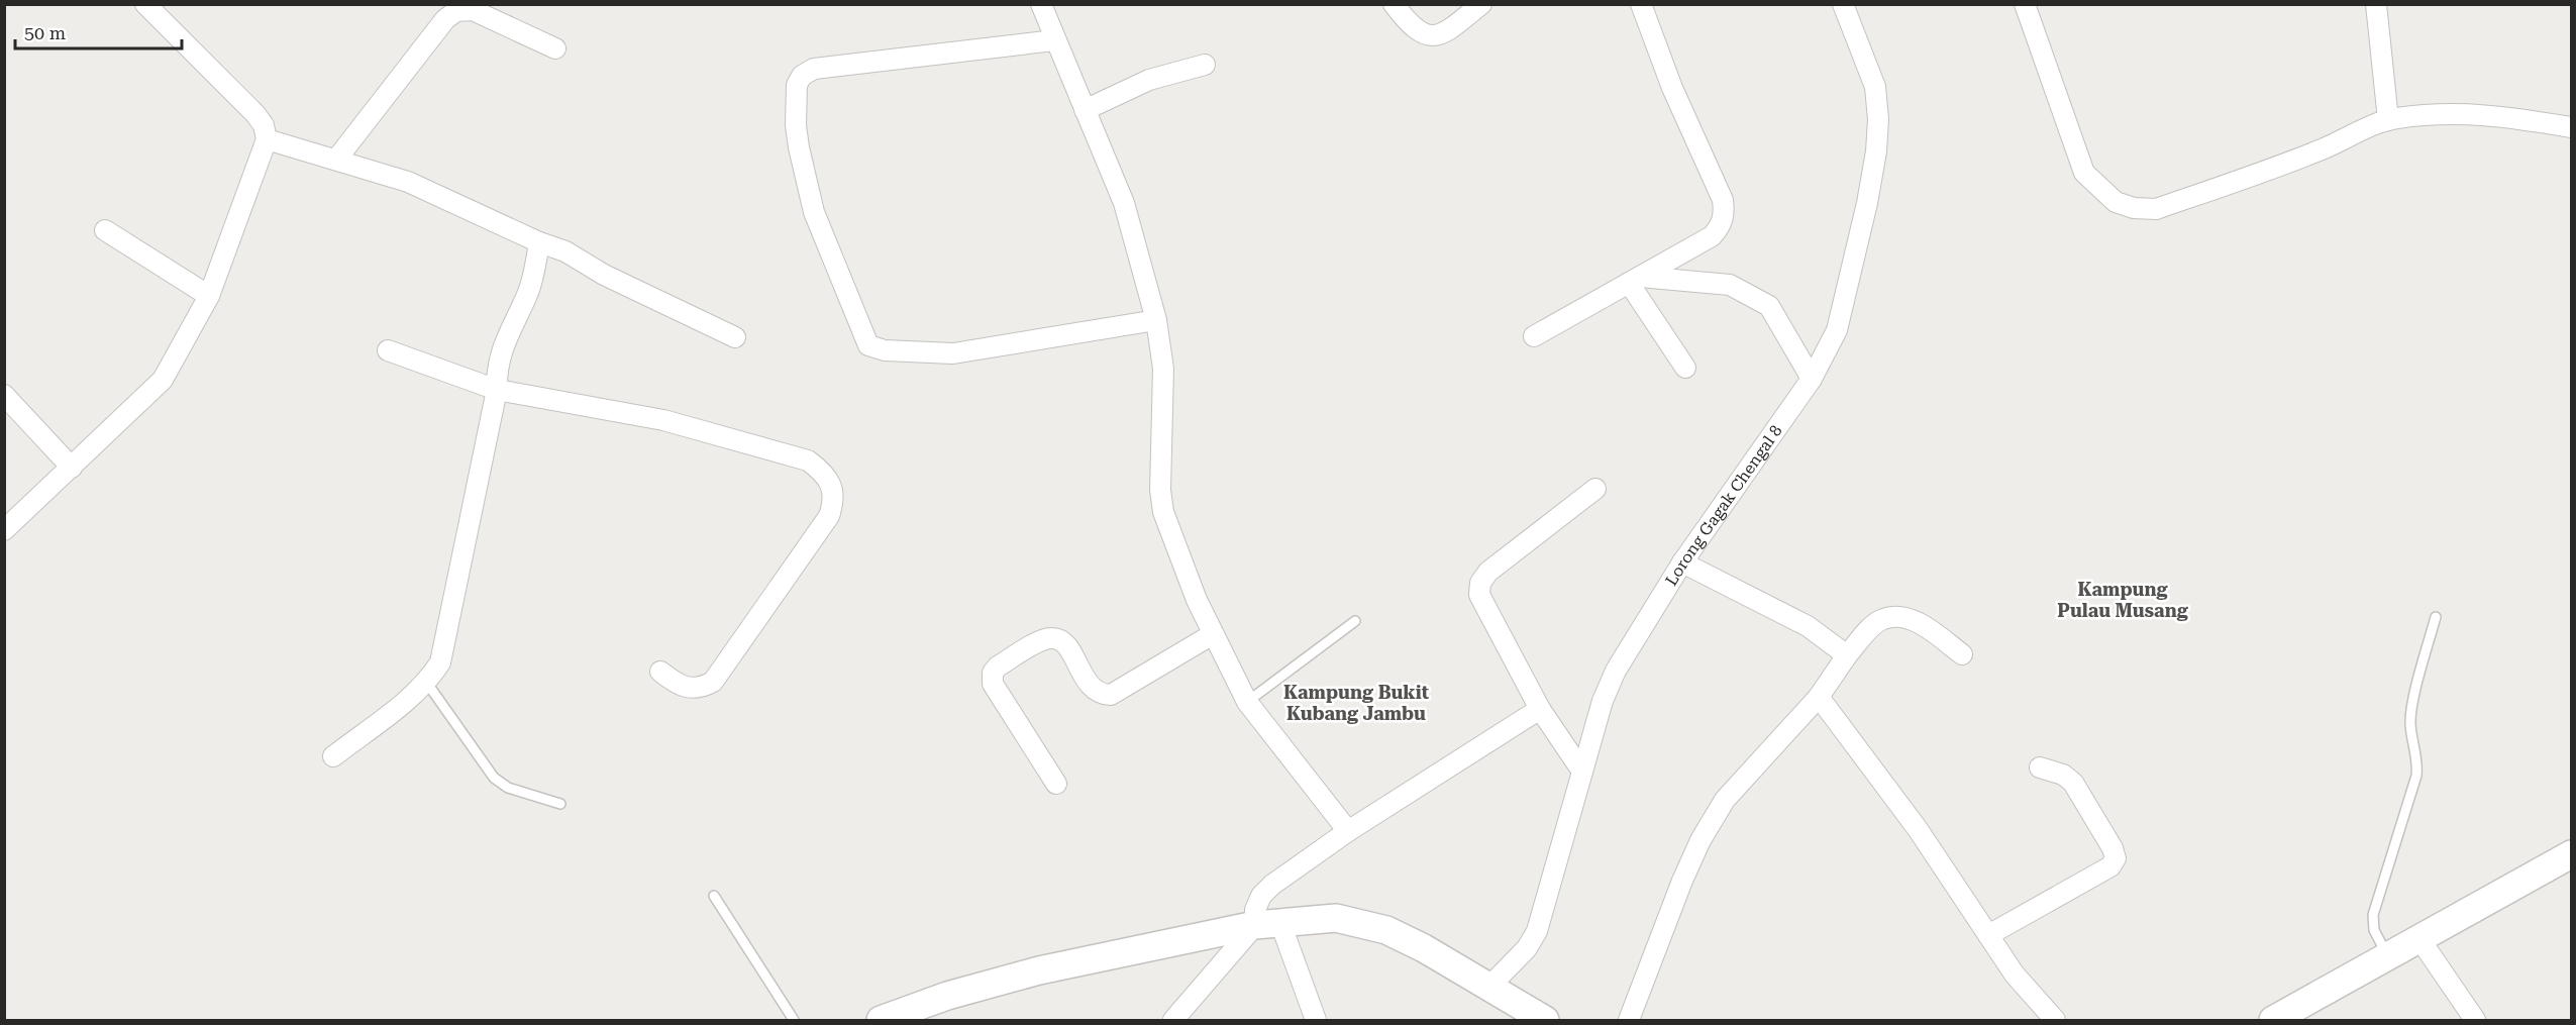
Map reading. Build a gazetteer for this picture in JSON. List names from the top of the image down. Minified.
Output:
{"streets":{"street":["Lorong Gagak Chengal 8"]},"districts":["Kampung Pulau Musang","Kampung Bukit Kubang Jambu"],"scale_bar":"50 m"}
